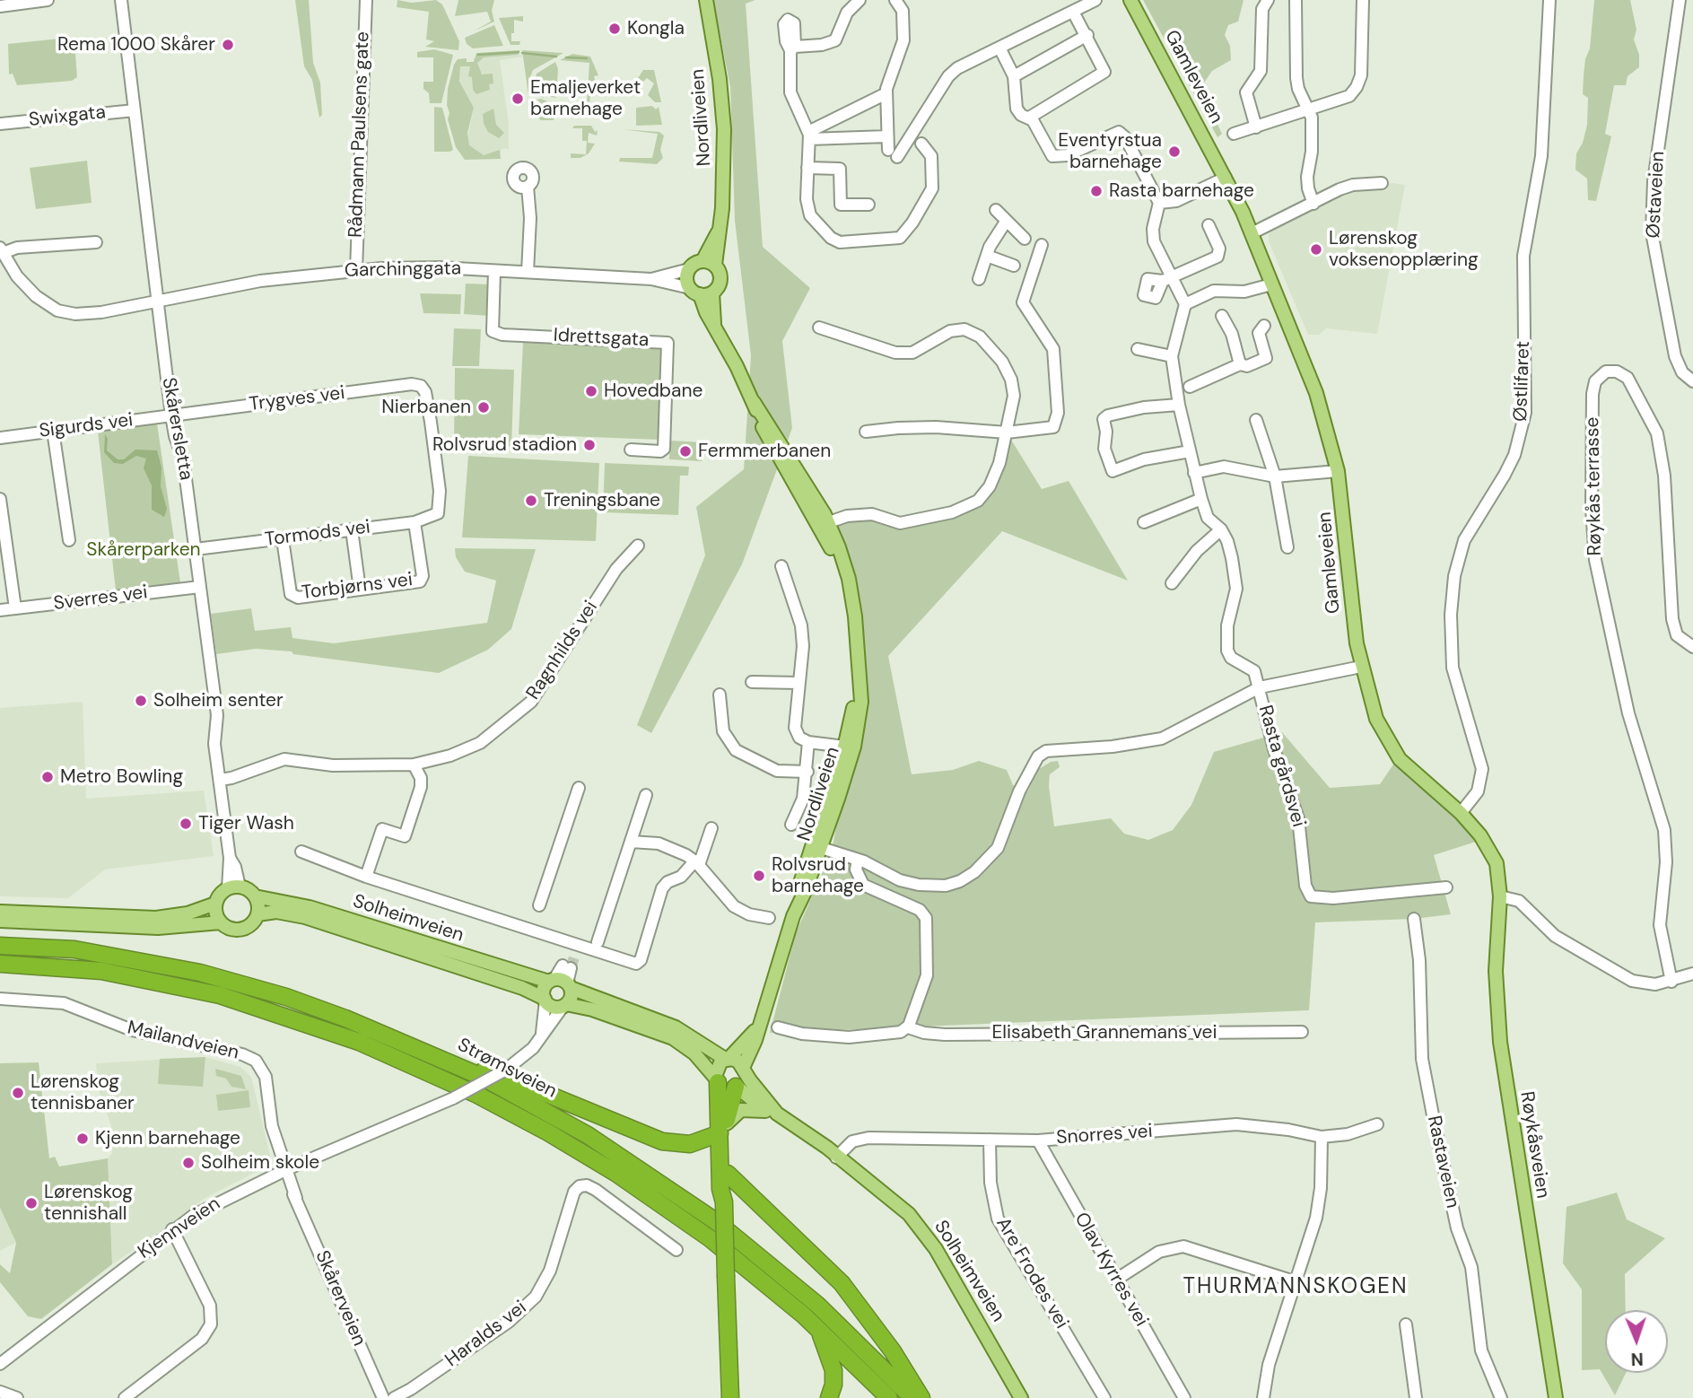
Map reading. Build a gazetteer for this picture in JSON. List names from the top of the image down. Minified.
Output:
{"streets":{"highway":["Strømsveien"],"main road":["Gamleveien","Nordliveien","Solheimveien","Røykåsveien"],"street":["Swixgata","Rådmann Paulsens gate","Østaveien","Garchinggata","Idrettsgata","Østlifaret","Trygves vei","Sigurds vei","Skårersletta","Røykås terrasse","Tormods vei","Torbjørns vei","Sverres vei","Ragnhilds vei","Rasta gårdsvei","Elisabeth Grannemans vei","Mailandveien","Snorres vei","Rastaveien","Kjennveien","Olav Kyrres vei","Are Frodes vei","Skårerveien","Haralds vei"]},"crossings":[["Gamleveien","Østlifaret"],["Gamleveien","Røykåsveien"],["Swixgata","Skårersletta"],["Nordliveien","Garchinggata"],["Nordliveien","Solheimveien"],["Rådmann Paulsens gate","Garchinggata"],["Garchinggata","Idrettsgata"],["Garchinggata","Skårersletta"],["Trygves vei","Sigurds vei"],["Trygves vei","Skårersletta"],["Trygves vei","Tormods vei"],["Sigurds vei","Skårersletta"],["Skårersletta","Tormods vei"],["Skårersletta","Sverres vei"],["Skårersletta","Ragnhilds vei"],["Skårersletta","Solheimveien"],["Tormods vei","Torbjørns vei"],["Solheimveien","Snorres vei"],["Solheimveien","Kjennveien"],["Mailandveien","Kjennveien"],["Mailandveien","Skårerveien"],["Snorres vei","Olav Kyrres vei"],["Snorres vei","Are Frodes vei"],["Kjennveien","Skårerveien"]],"districts":["THURMANNSKOGEN"],"parks":["Skårerparken"],"places":["Kongla","Rema 1000 Skårer","Emaljeverket barnehage","Eventyrstua barnehage","Rasta barnehage","Lørenskog voksenopplæring","Hovedbane","Nierbanen","Rolvsrud stadion","Fermmerbanen","Treningsbane","Solheim senter","Metro Bowling","Tiger Wash","Rolvsrud barnehage","Lørenskog tennisbaner","Kjenn barnehage","Solheim skole","Lørenskog tennishall"],"north":"bottom"}
